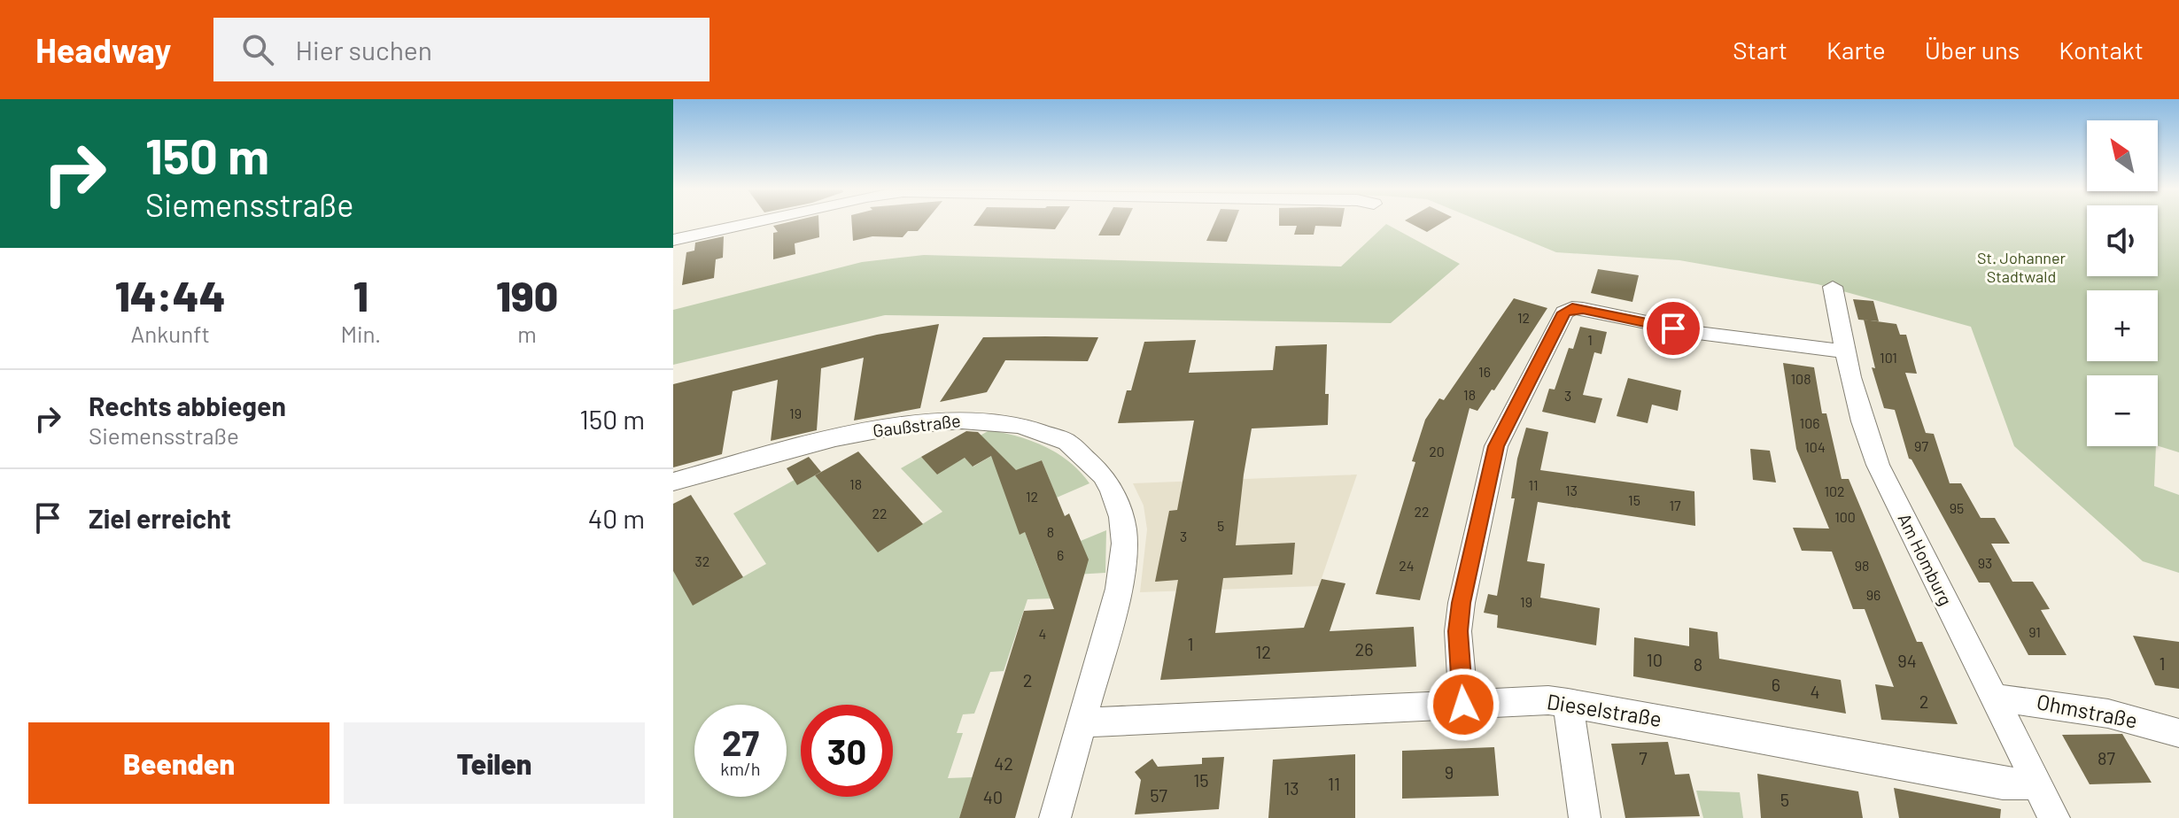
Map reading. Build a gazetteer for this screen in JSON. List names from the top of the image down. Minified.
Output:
{"streets":{"street":["Gaußstraße","Am Homburg","Dieselstraße","Ohmstraße"]},"crossings":[["Gaußstraße","Dieselstraße"],["Am Homburg","Dieselstraße"],["Am Homburg","Ohmstraße"]],"parks":["St. Johanner Stadtwald"],"house_numbers":["12","1","101","16","108","18","3","19","106","97","104","20","18","11","13","102","12","15","17","95","22","22","100","5","8","3","6","32","93","24","98","96","19","91","4","1","26","12","10","94","1","8","2","6","4","2","7","87","42","9","15","11","13","57","40","5"],"north":"top left","page":{"header":"Headway","search":"Hier suchen","nav":["Start","Karte","Über uns","Kontakt"],"turn":["150 m","Siemensstraße"],"map_buttons":["+","−"],"eta":["14:44","Ankunft","1","Min.","190","m"],"list":[{"name":"Rechts abbiegen","note":"Siemensstraße","value":"150 m"},{"name":"Ziel erreicht","value":"40 m"}],"speed":"27 km/h","limit":"30","buttons":["Beenden","Teilen"]}}
